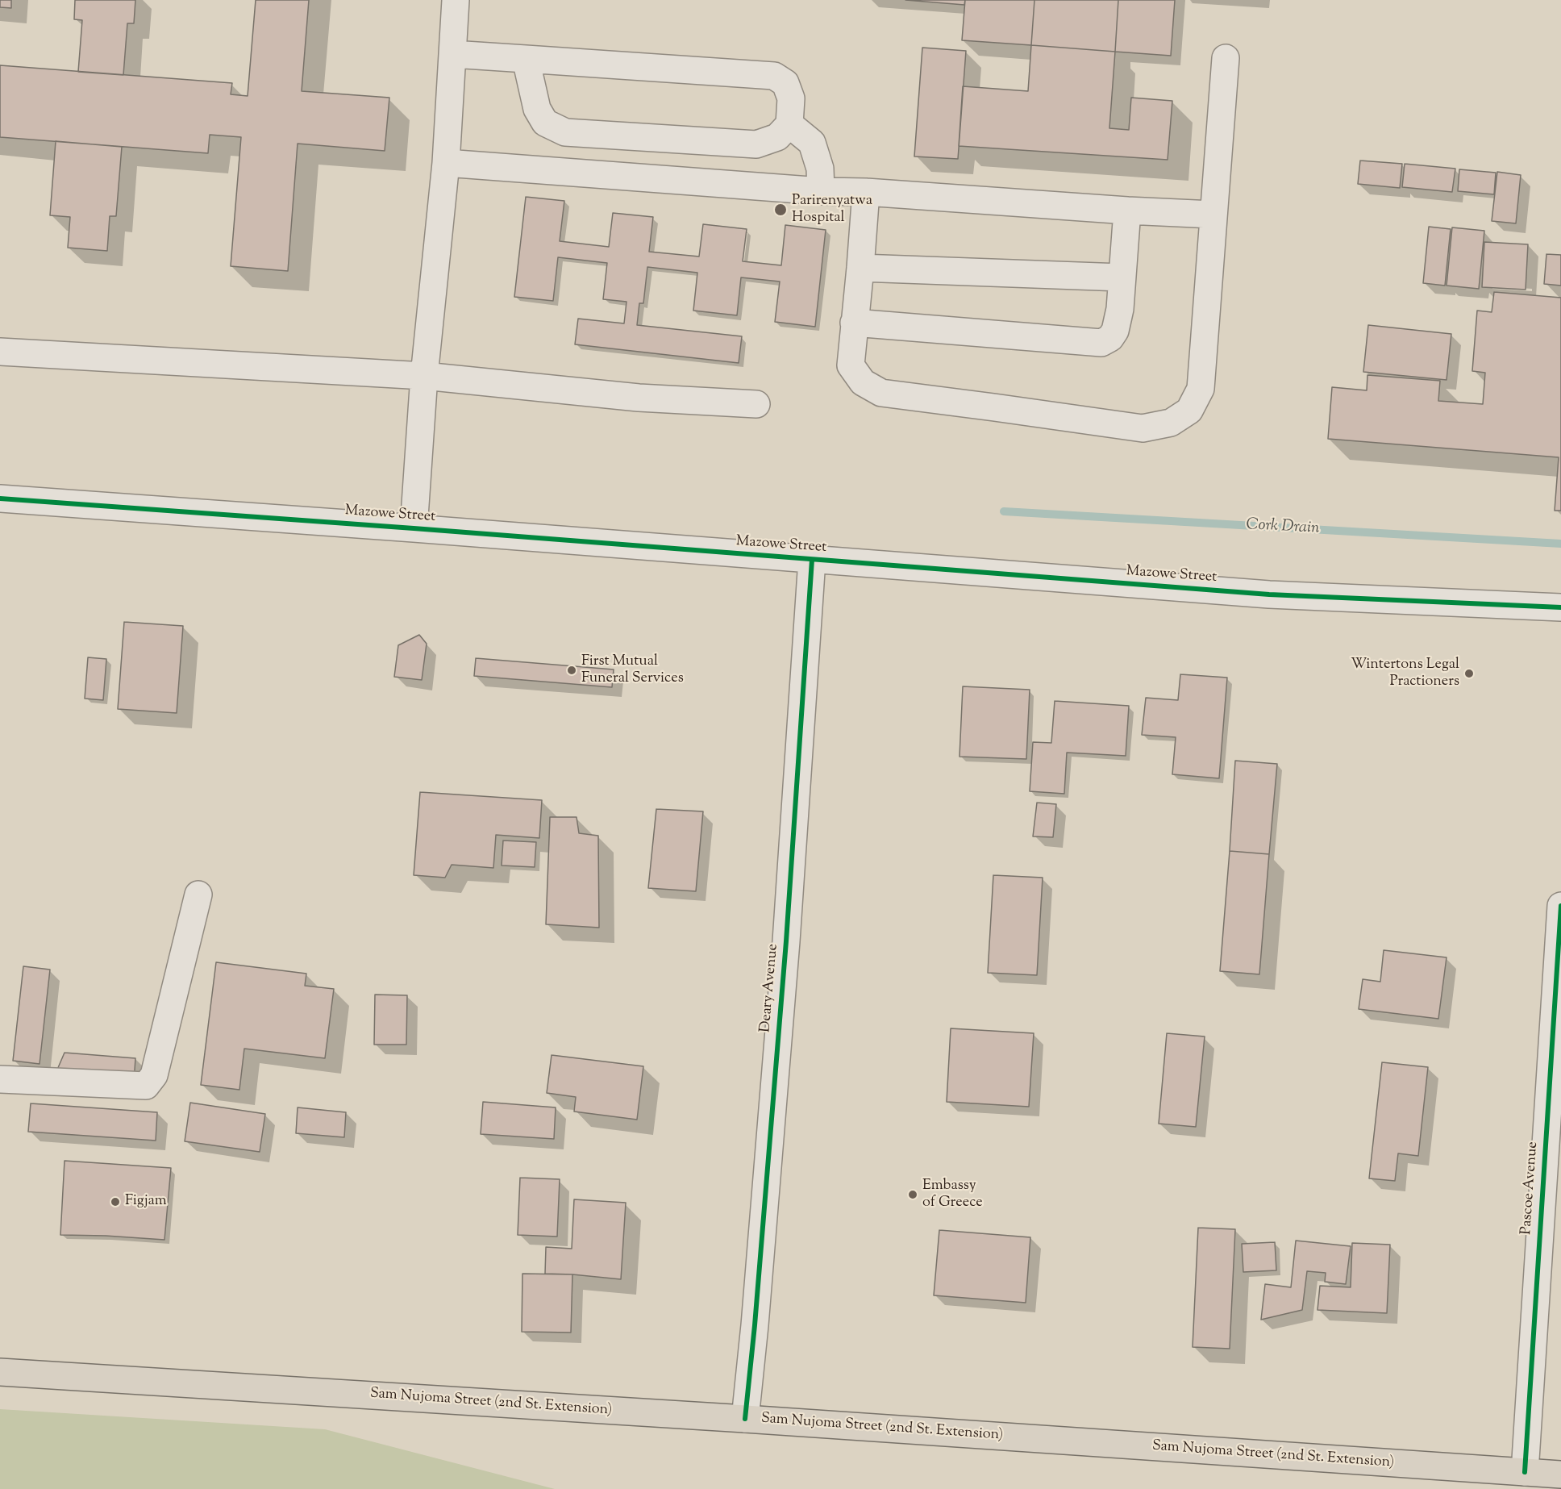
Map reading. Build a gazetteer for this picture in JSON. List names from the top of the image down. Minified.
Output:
{"streets":{"highway":["Sam Nujoma Street (2nd St. Extension)"],"street":["Mazowe Street","Deary Avenue","Pascoe Avenue"]},"crossings":[["Mazowe Street","Deary Avenue"],["Deary Avenue","Sam Nujoma Street (2nd St. Extension)"],["Pascoe Avenue","Sam Nujoma Street (2nd St. Extension)"]],"water":["Cork Drain"],"places":["Parirenyatwa Hospital","First Mutual Funeral Services","Wintertons Legal Practioners","Embassy of Greece","Figjam"]}
